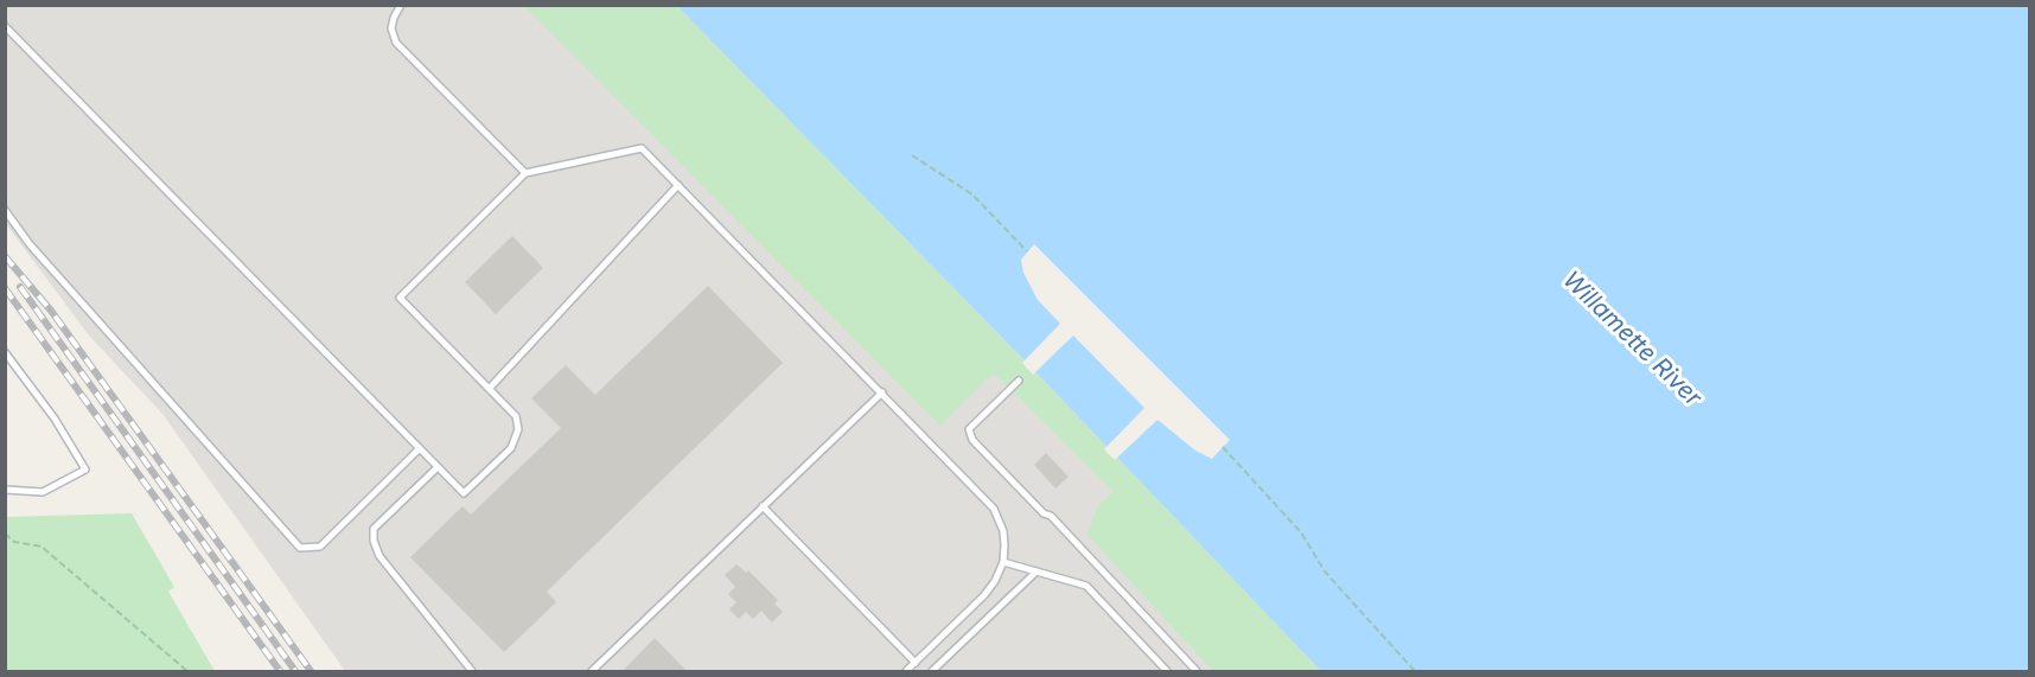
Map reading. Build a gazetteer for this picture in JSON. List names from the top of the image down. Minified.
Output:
{"water":["Willamette River"]}
